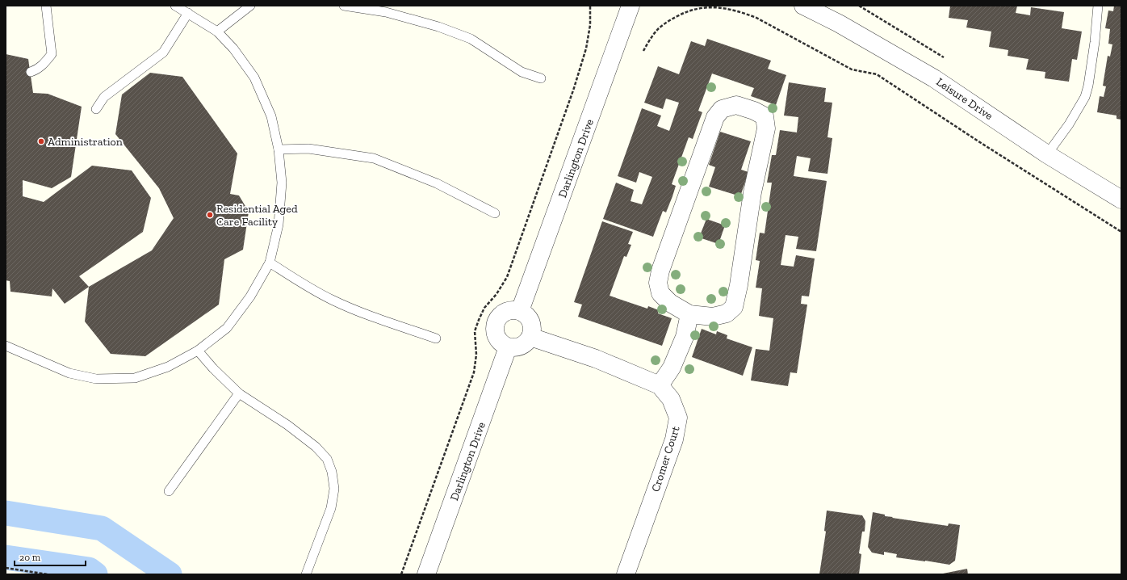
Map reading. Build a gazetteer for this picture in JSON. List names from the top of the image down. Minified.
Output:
{"streets":{"street":["Leisure Drive","Darlington Drive","Cromer Court"]},"crossings":[["Darlington Drive","Cromer Court"]],"places":["Administration","Residential Aged Care Facility"],"scale_bar":"20 m"}
